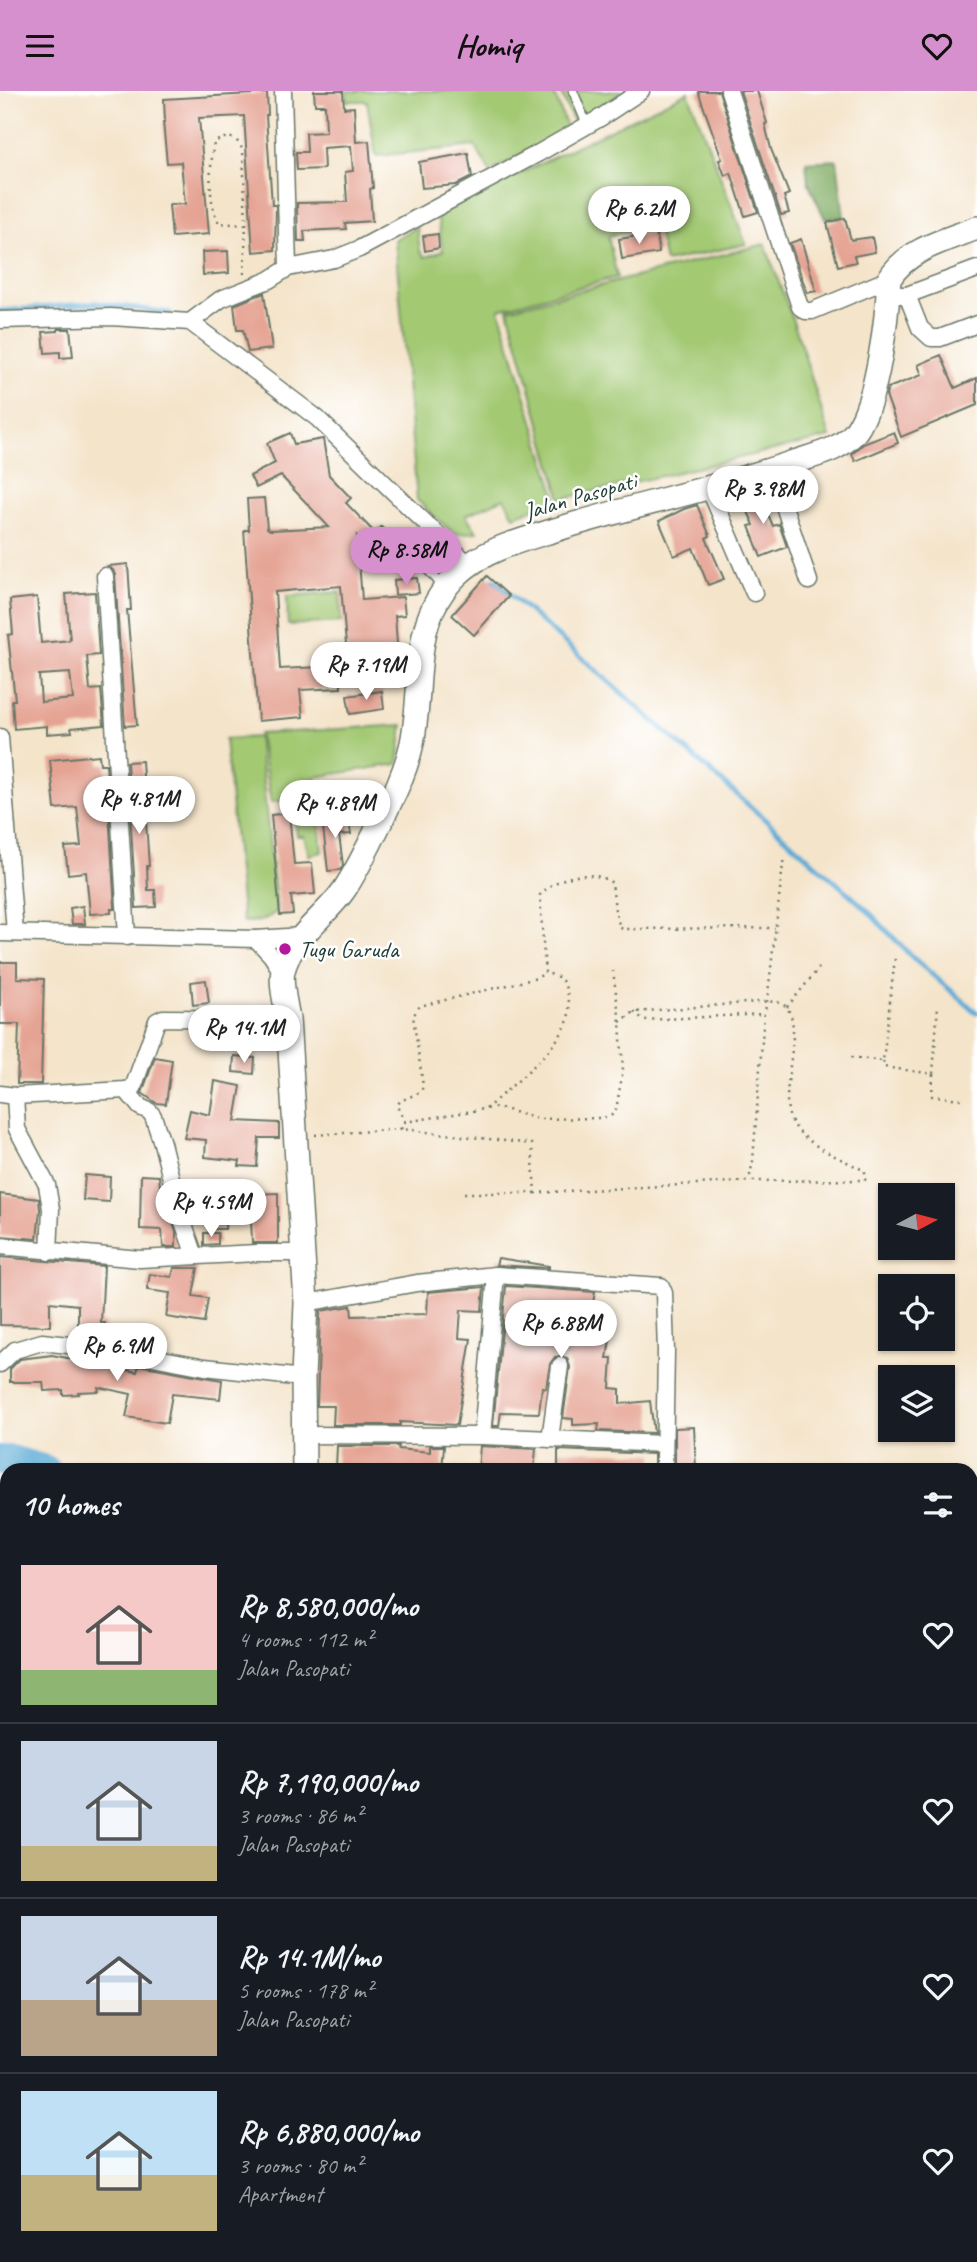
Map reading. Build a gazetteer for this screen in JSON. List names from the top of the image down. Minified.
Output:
{"streets":{"street":["Jalan Pasopati"]},"places":["Tugu Garuda"],"north":"right","page":{"header":"Homiq","price":["Rp 6.2M","Rp 3.98M","Rp 8.58M","Rp 7.19M","Rp 4.81M","Rp 4.89M","Rp 14.1M","Rp 4.59M","Rp 6.88M","Rp 6.9M"],"heading":"10 homes","list":[{"name":"Rp 8,580,000/mo","note":"4 rooms · 112 m² · Jalan Pasopati"},{"name":"Rp 7,190,000/mo","note":"3 rooms · 86 m² · Jalan Pasopati"},{"name":"Rp 14.1M/mo","note":"5 rooms · 178 m² · Jalan Pasopati"},{"name":"Rp 6,880,000/mo","note":"3 rooms · 80 m² · Apartment"}]}}
